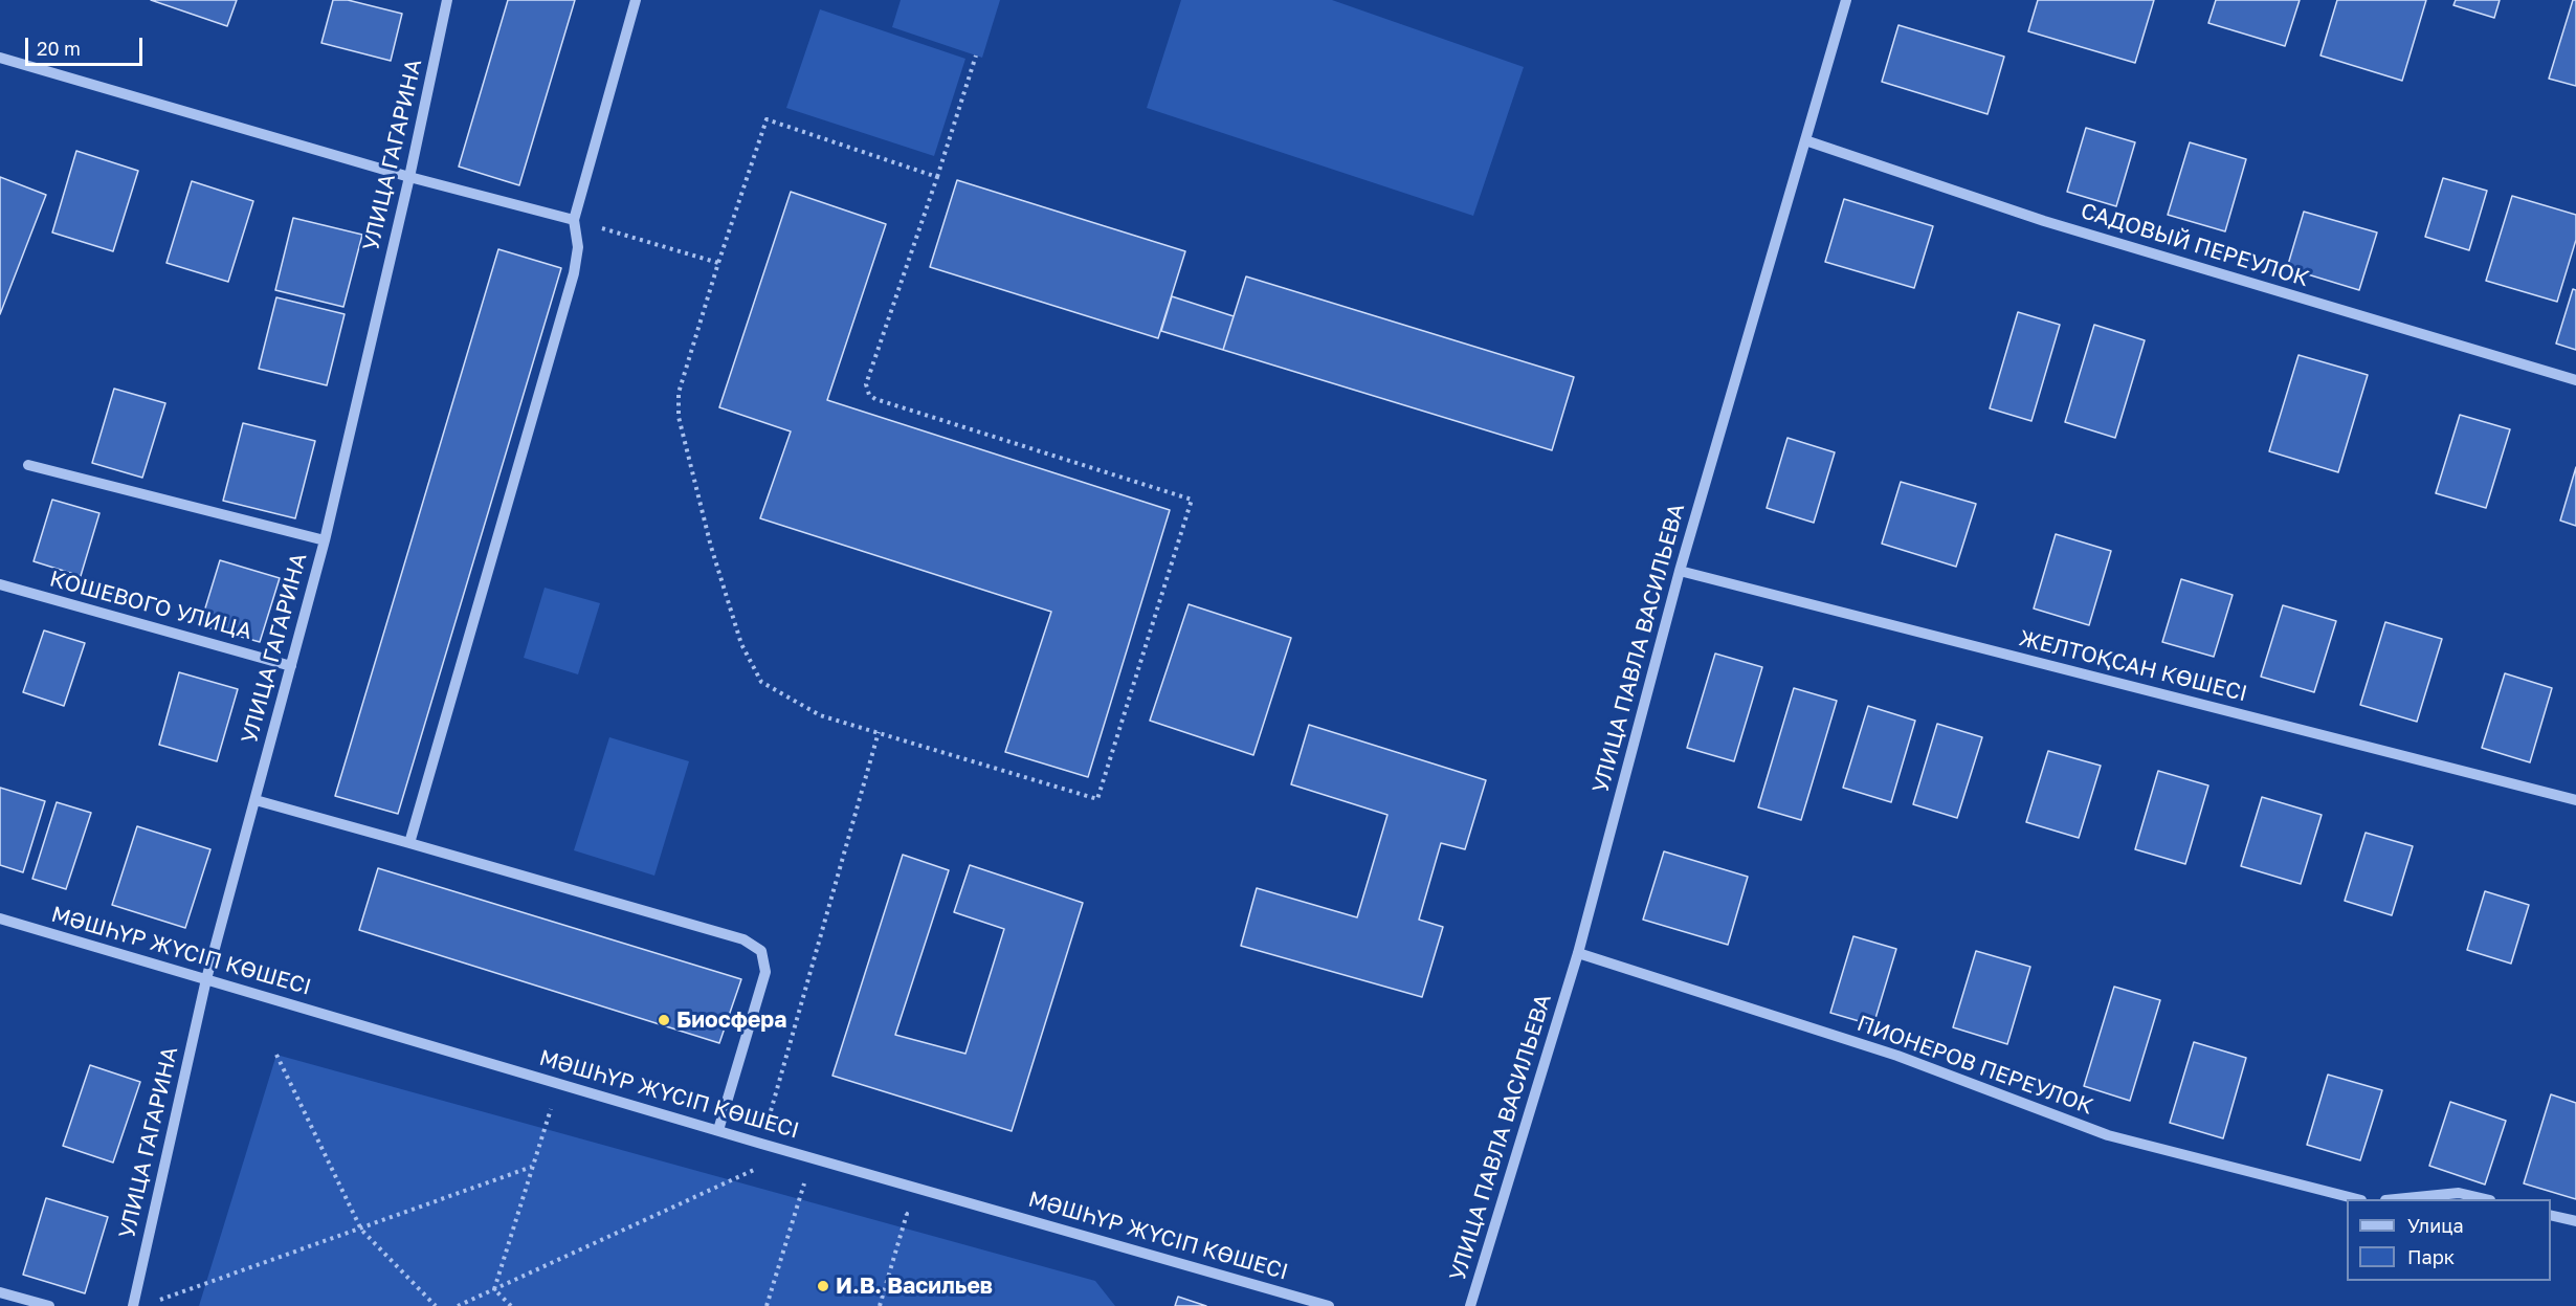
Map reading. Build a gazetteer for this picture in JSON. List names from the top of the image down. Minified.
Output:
{"streets":{"street":["УЛИЦА ГАГАРИНА","САДОВЫЙ ПЕРЕУЛОК","КОШЕВОГО УЛИЦА","УЛИЦА ПАВЛА ВАСИЛЬЕВА","ЖЕЛТОҚСАН КӨШЕСІ","МӘШҺҮР ЖҮСІП КӨШЕСІ","ПИОНЕРОВ ПЕРЕУЛОК"]},"crossings":[["УЛИЦА ГАГАРИНА","КОШЕВОГО УЛИЦА"],["УЛИЦА ГАГАРИНА","МӘШҺҮР ЖҮСІП КӨШЕСІ"],["САДОВЫЙ ПЕРЕУЛОК","УЛИЦА ПАВЛА ВАСИЛЬЕВА"],["УЛИЦА ПАВЛА ВАСИЛЬЕВА","ЖЕЛТОҚСАН КӨШЕСІ"],["УЛИЦА ПАВЛА ВАСИЛЬЕВА","ПИОНЕРОВ ПЕРЕУЛОК"]],"places":["Биосфера","И.В. Васильев"],"legend":["Улица","Парк"],"scale_bar":"20 m"}
